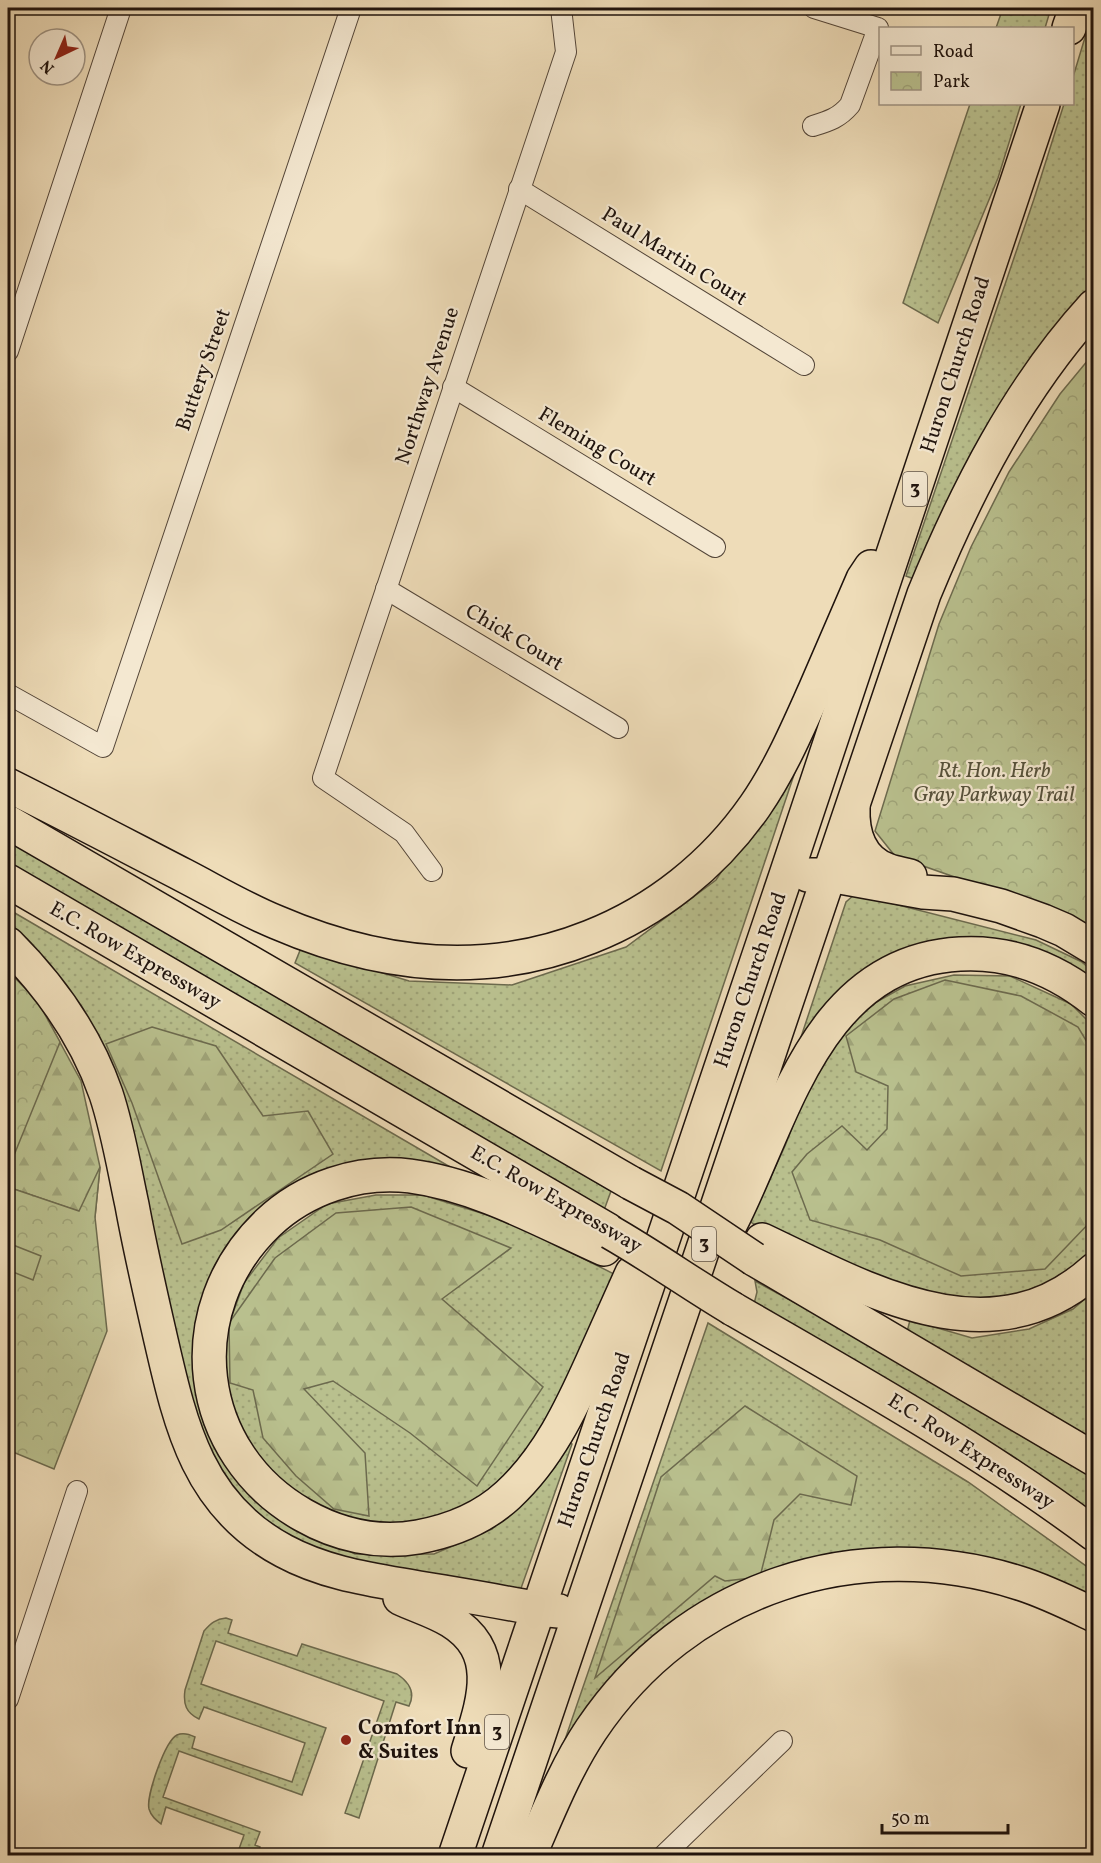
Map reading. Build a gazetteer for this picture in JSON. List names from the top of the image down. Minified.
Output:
{"streets":{"highway":["Huron Church Road","3","E.C. Row Expressway"],"street":["Paul Martin Court","Buttery Street","Northway Avenue","Fleming Court","Chick Court"]},"crossings":[["Paul Martin Court","Northway Avenue"],["Northway Avenue","Fleming Court"],["Northway Avenue","Chick Court"]],"parks":["Rt. Hon. Herb Gray Parkway Trail"],"places":["Comfort Inn & Suites"],"legend":["Road","Park"],"scale_bar":"50 m","north":"bottom left"}
